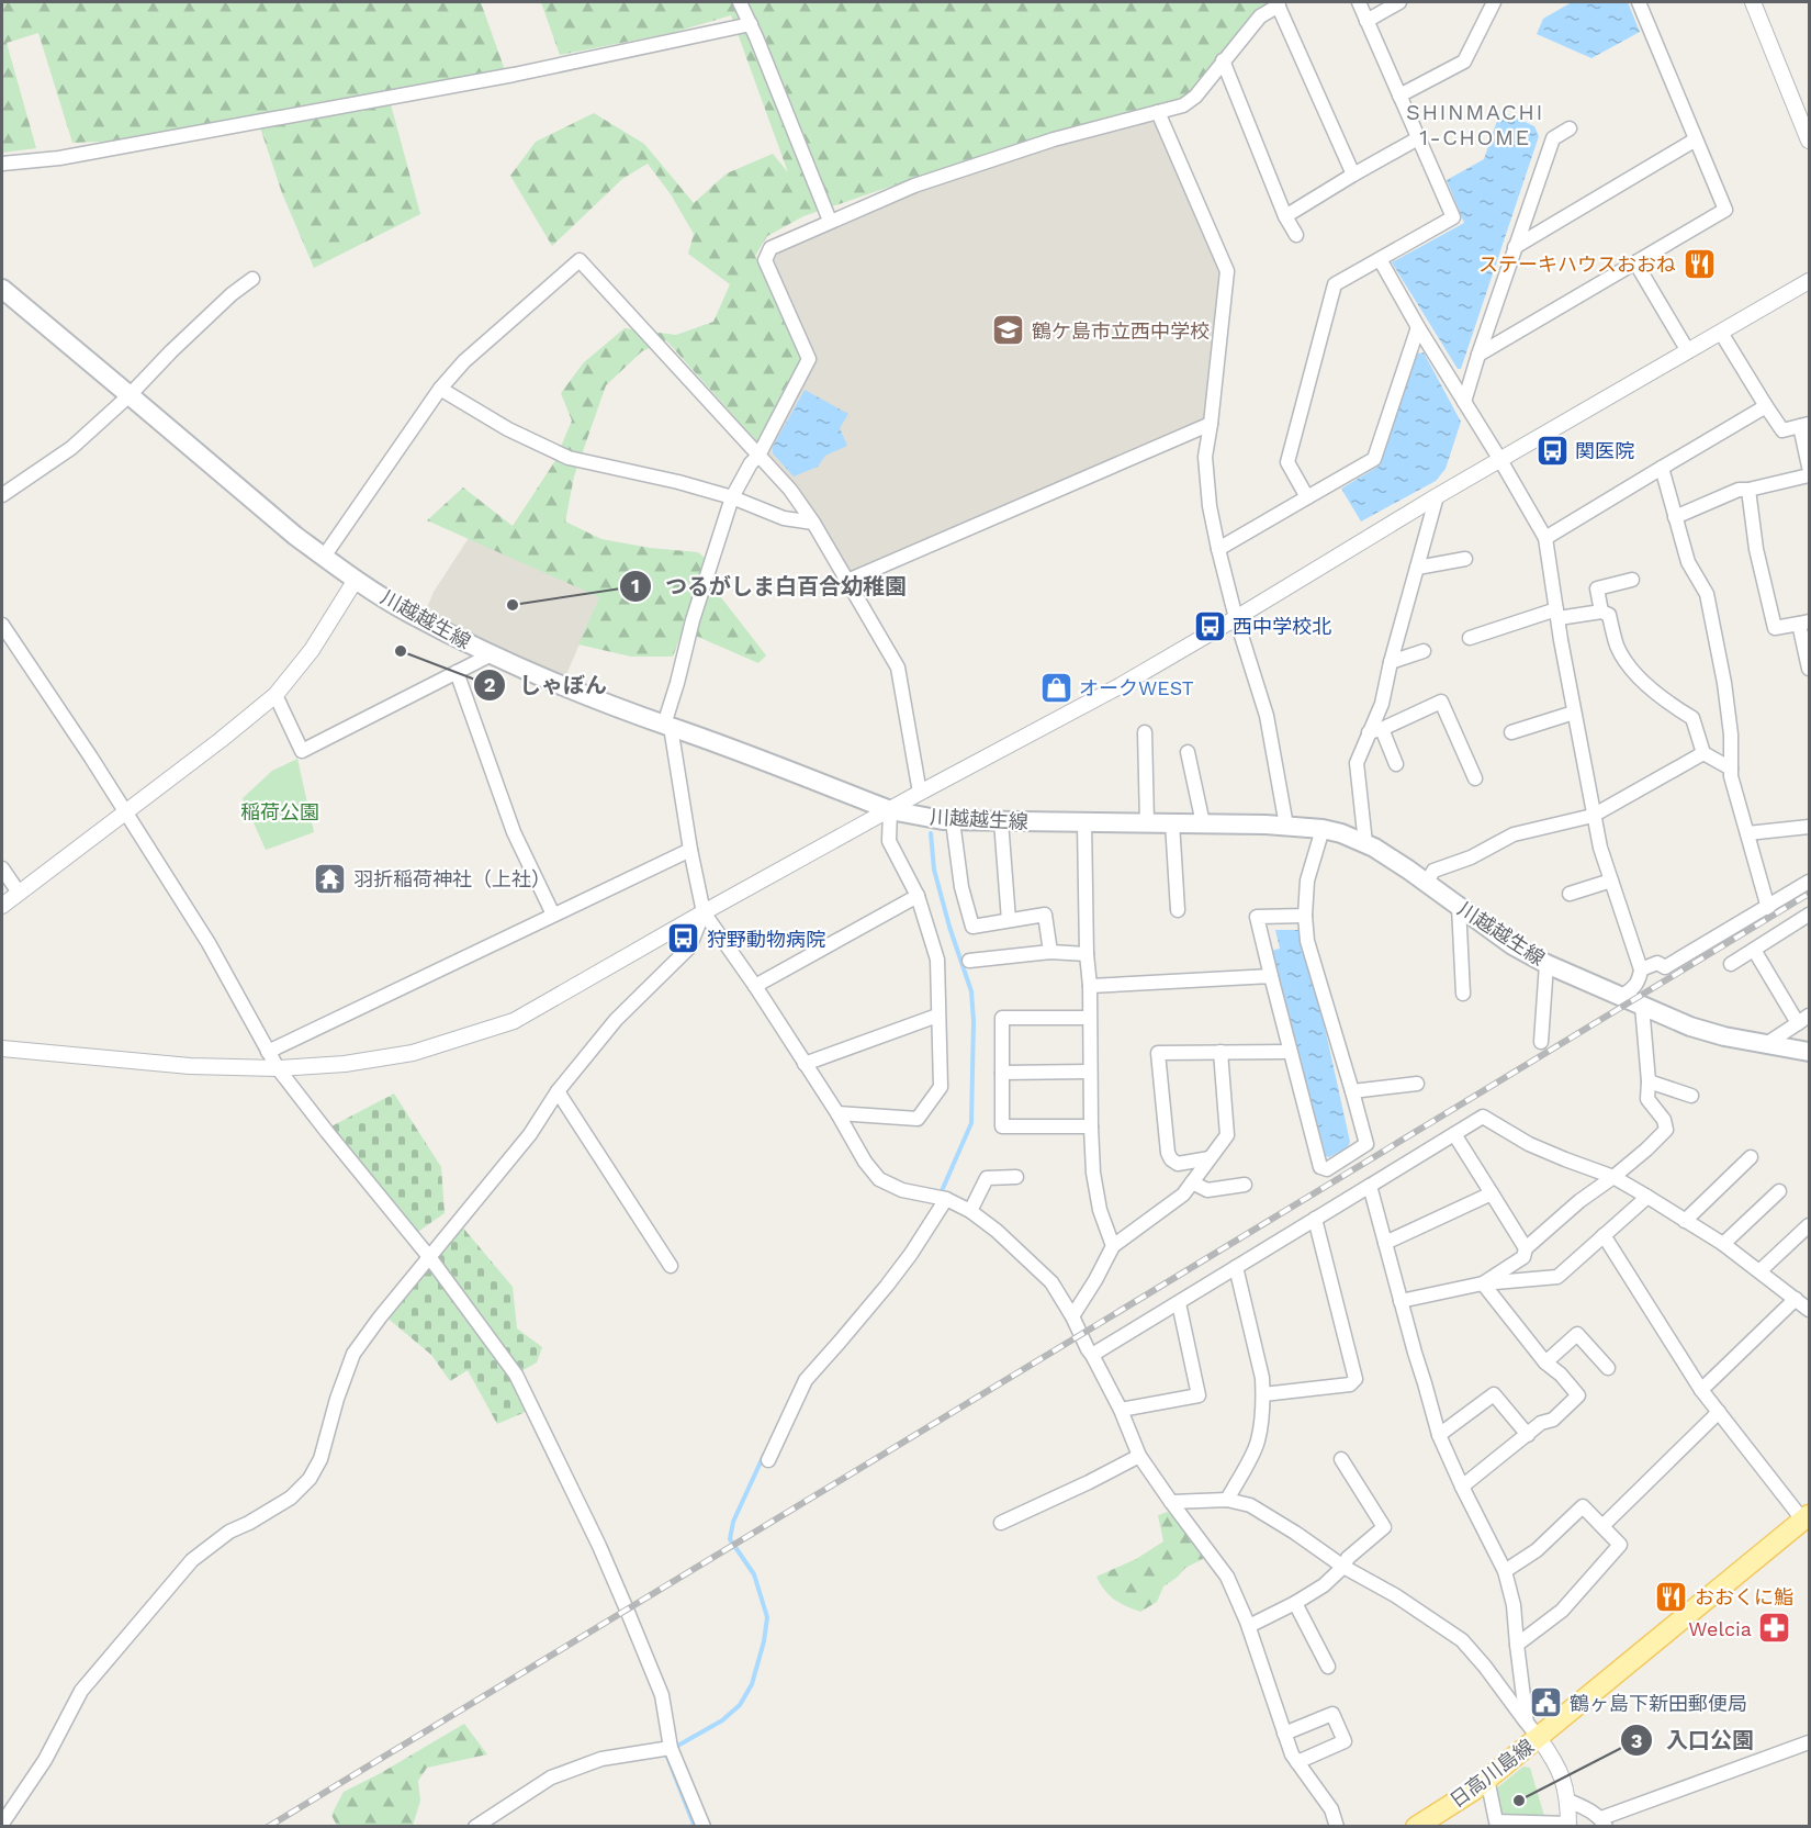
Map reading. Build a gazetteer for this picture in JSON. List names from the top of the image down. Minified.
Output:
{"streets":{"main road":["川越越生線","日高川島線"]},"districts":["SHINMACHI 1-CHOME"],"parks":["稲荷公園"],"places":{"restaurant":["ステーキハウスおおね","おおくに鮨"],"school or university":["鶴ケ島市立西中学校"],"bus stop":["関医院","西中学校北","狩野動物病院"],"other":["つるがしま白百合幼稚園","しゃぼん","入口公園"],"shop":["オークWEST"],"temple":["羽折稲荷神社（上社）"],"pharmacy":["Welcia"],"public building":["鶴ヶ島下新田郵便局"]}}
